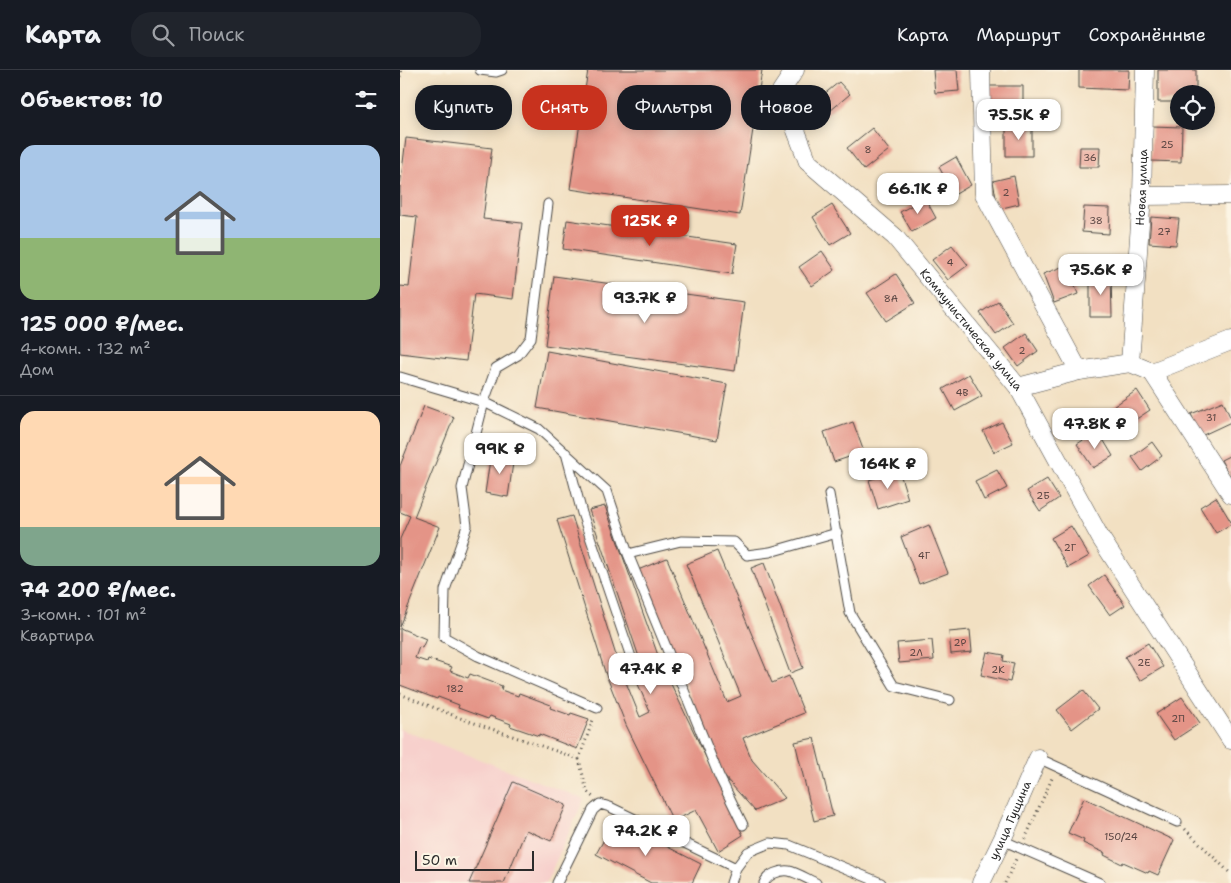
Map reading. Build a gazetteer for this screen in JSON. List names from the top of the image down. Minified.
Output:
{"streets":{"street":["Новая улица","Коммунистическая улица","улица Гущина"]},"house_numbers":["25","8","36","2","38","27","4","8А","2","4В","31","2Б","2Г","4Г","2Р","2Л","2Е","2К","182","2П","150/24"],"scale_bar":"50 m","page":{"header":"Карта","search":"Поиск","nav":["Карта","Маршрут","Сохранённые"],"heading":"Объектов: 10","chip":["Купить","Снять","Фильтры","Новое"],"price":["75.5K ₽","66.1K ₽","125K ₽","75.6K ₽","93.7K ₽","47.8K ₽","99K ₽","164K ₽","47.4K ₽","74.2K ₽"],"list":[{"name":"125 000 ₽/мес.","note":"4-комн. · 132 m² · Дом"},{"name":"74 200 ₽/мес.","note":"3-комн. · 101 m² · Квартира"}],"scale":"50 m"}}
